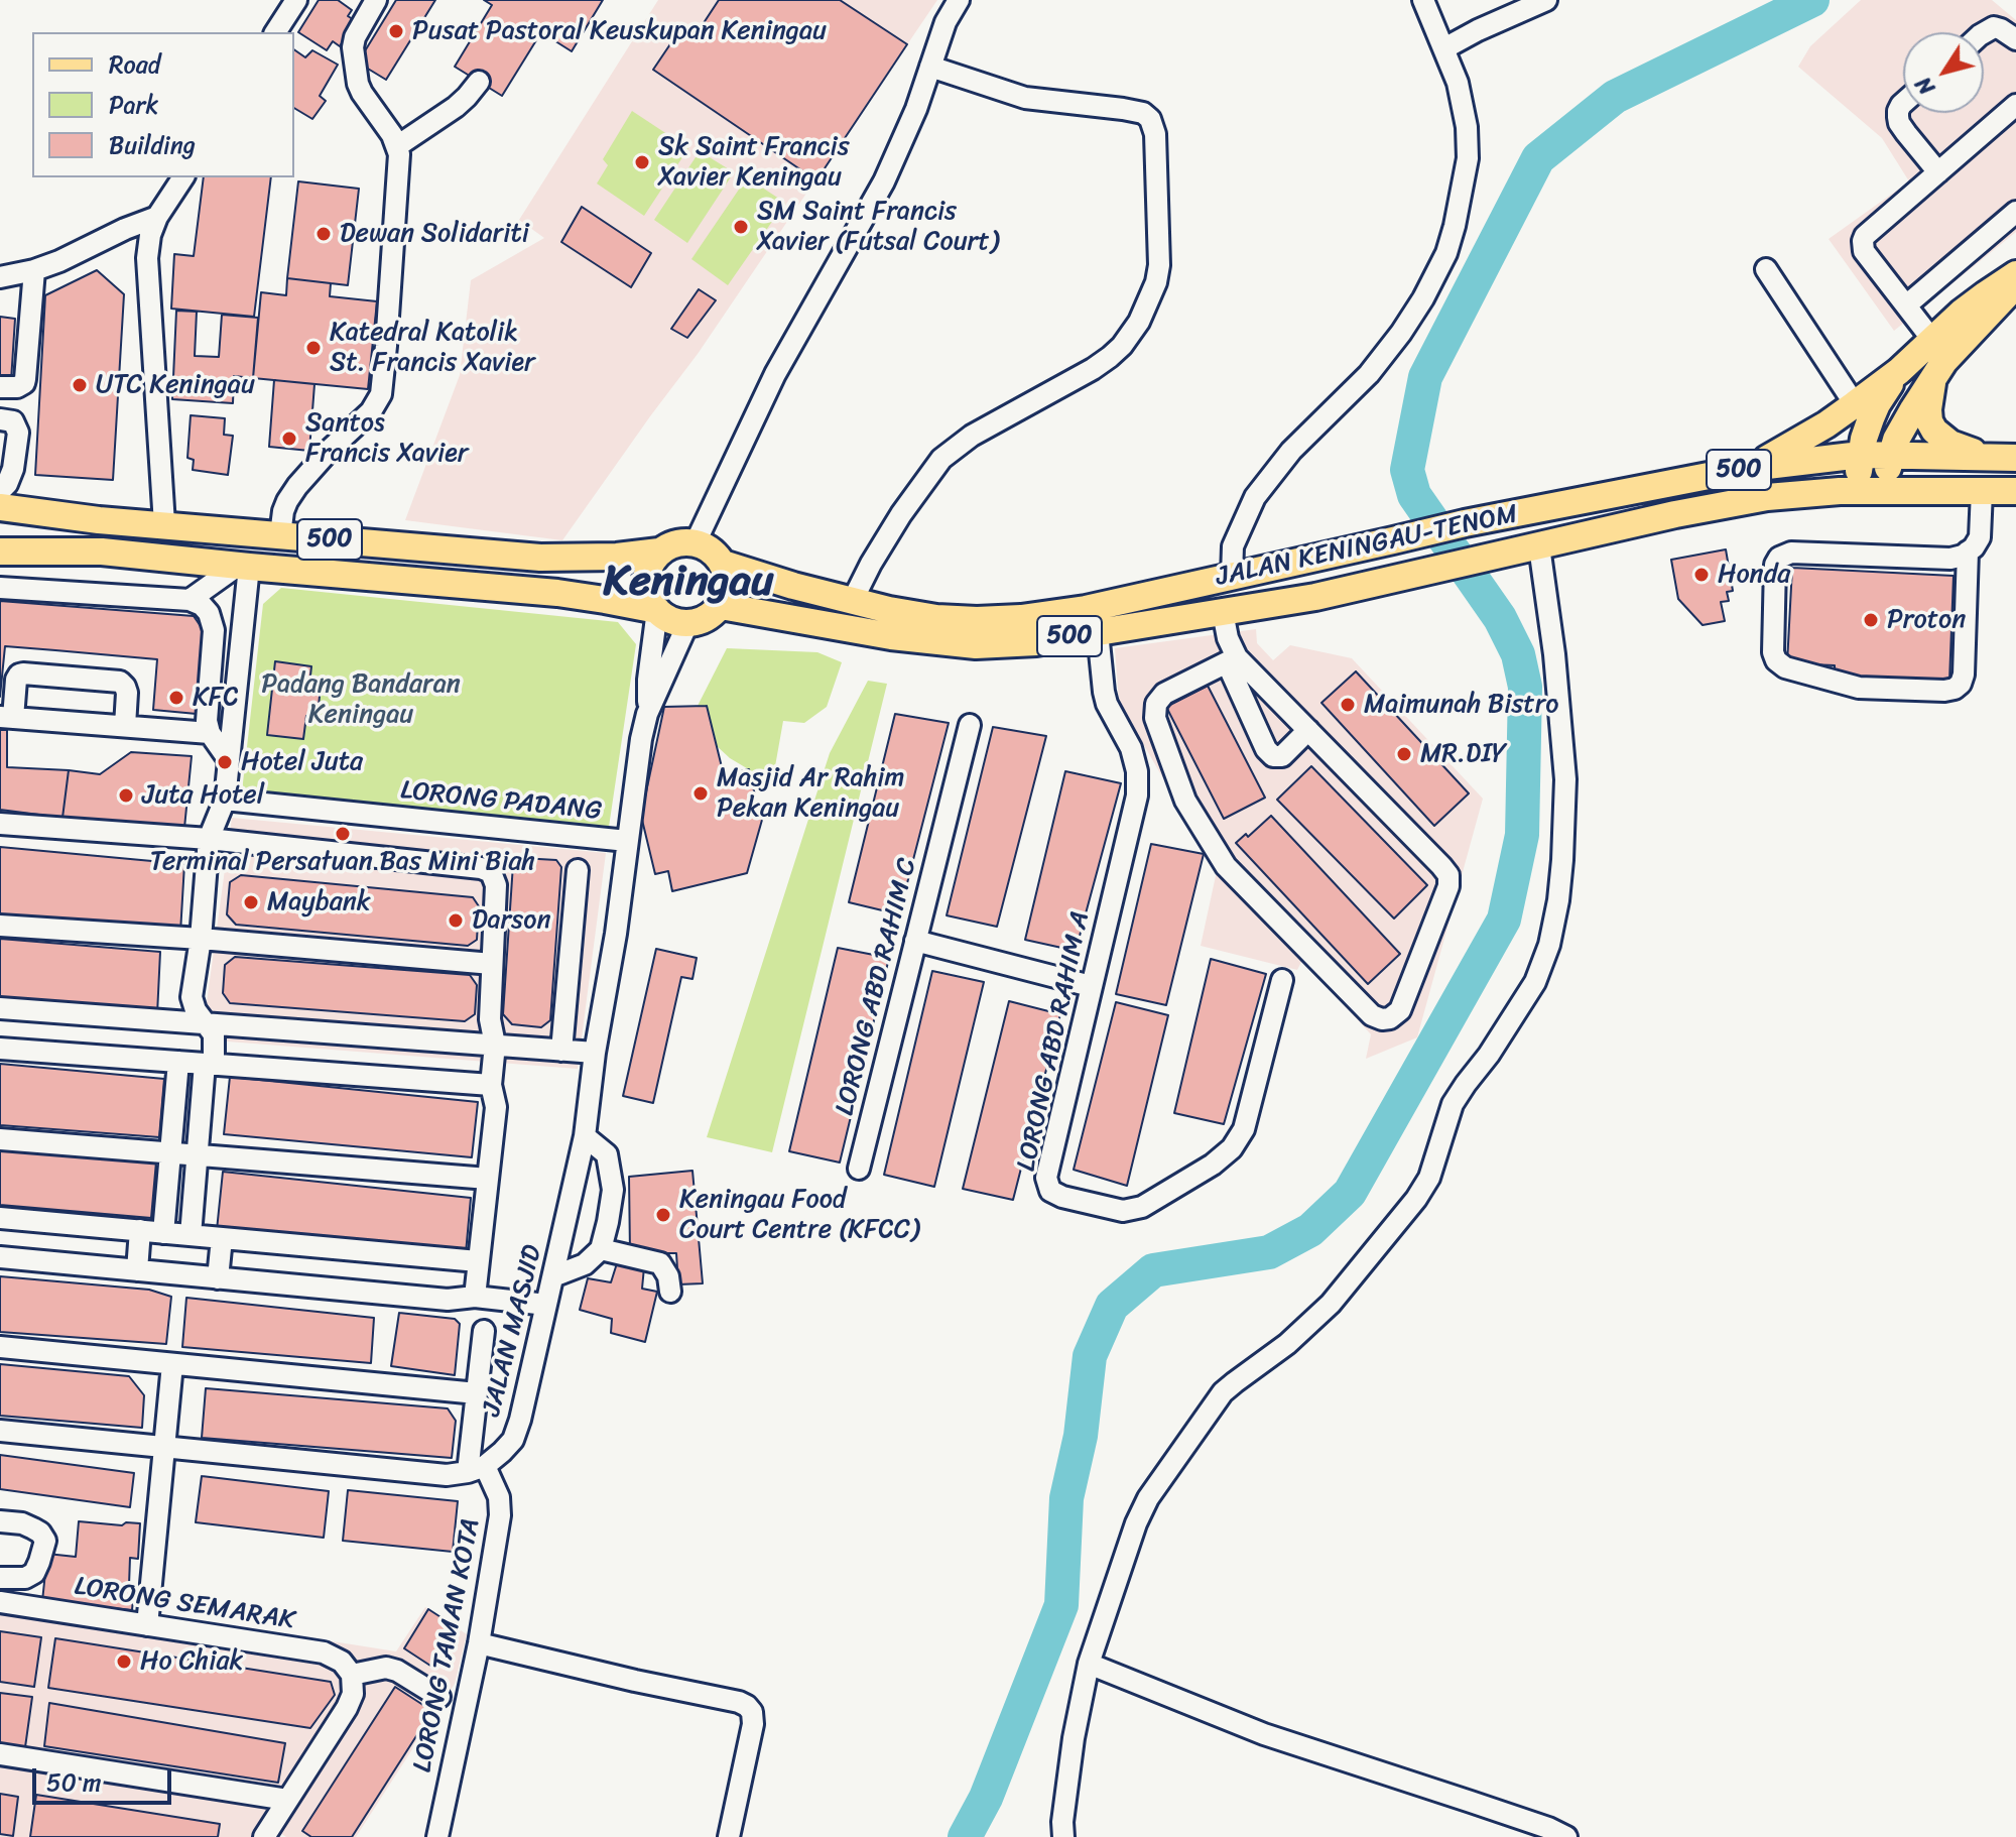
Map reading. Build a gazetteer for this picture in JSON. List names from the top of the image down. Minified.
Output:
{"streets":{"main road":["500","JALAN KENINGAU-TENOM"],"street":["LORONG PADANG","LORONG ABD RAHIM C","LORONG ABD RAHIM A","JALAN MASJID","LORONG SEMARAK","LORONG TAMAN KOTA"]},"crossings":[["500","JALAN KENINGAU-TENOM"],["JALAN KENINGAU-TENOM","LORONG ABD RAHIM A"],["LORONG PADANG","JALAN MASJID"],["JALAN MASJID","LORONG TAMAN KOTA"]],"districts":["Keningau"],"parks":["Padang Bandaran Keningau"],"places":["Pusat Pastoral Keuskupan Keningau","Sk Saint Francis Xavier Keningau","SM Saint Francis Xavier (Futsal Court)","Dewan Solidariti","Katedral Katolik St. Francis Xavier","UTC Keningau","Santos Francis Xavier","Honda","Proton","KFC","Maimunah Bistro","MR.DIY","Hotel Juta","Masjid Ar Rahim Pekan Keningau","Juta Hotel","Terminal Persatuan Bas Mini Biah","Maybank","Darson","Keningau Food Court Centre (KFCC)","Ho Chiak"],"legend":["Road","Park","Building"],"scale_bar":"50 m","north":"bottom left"}
